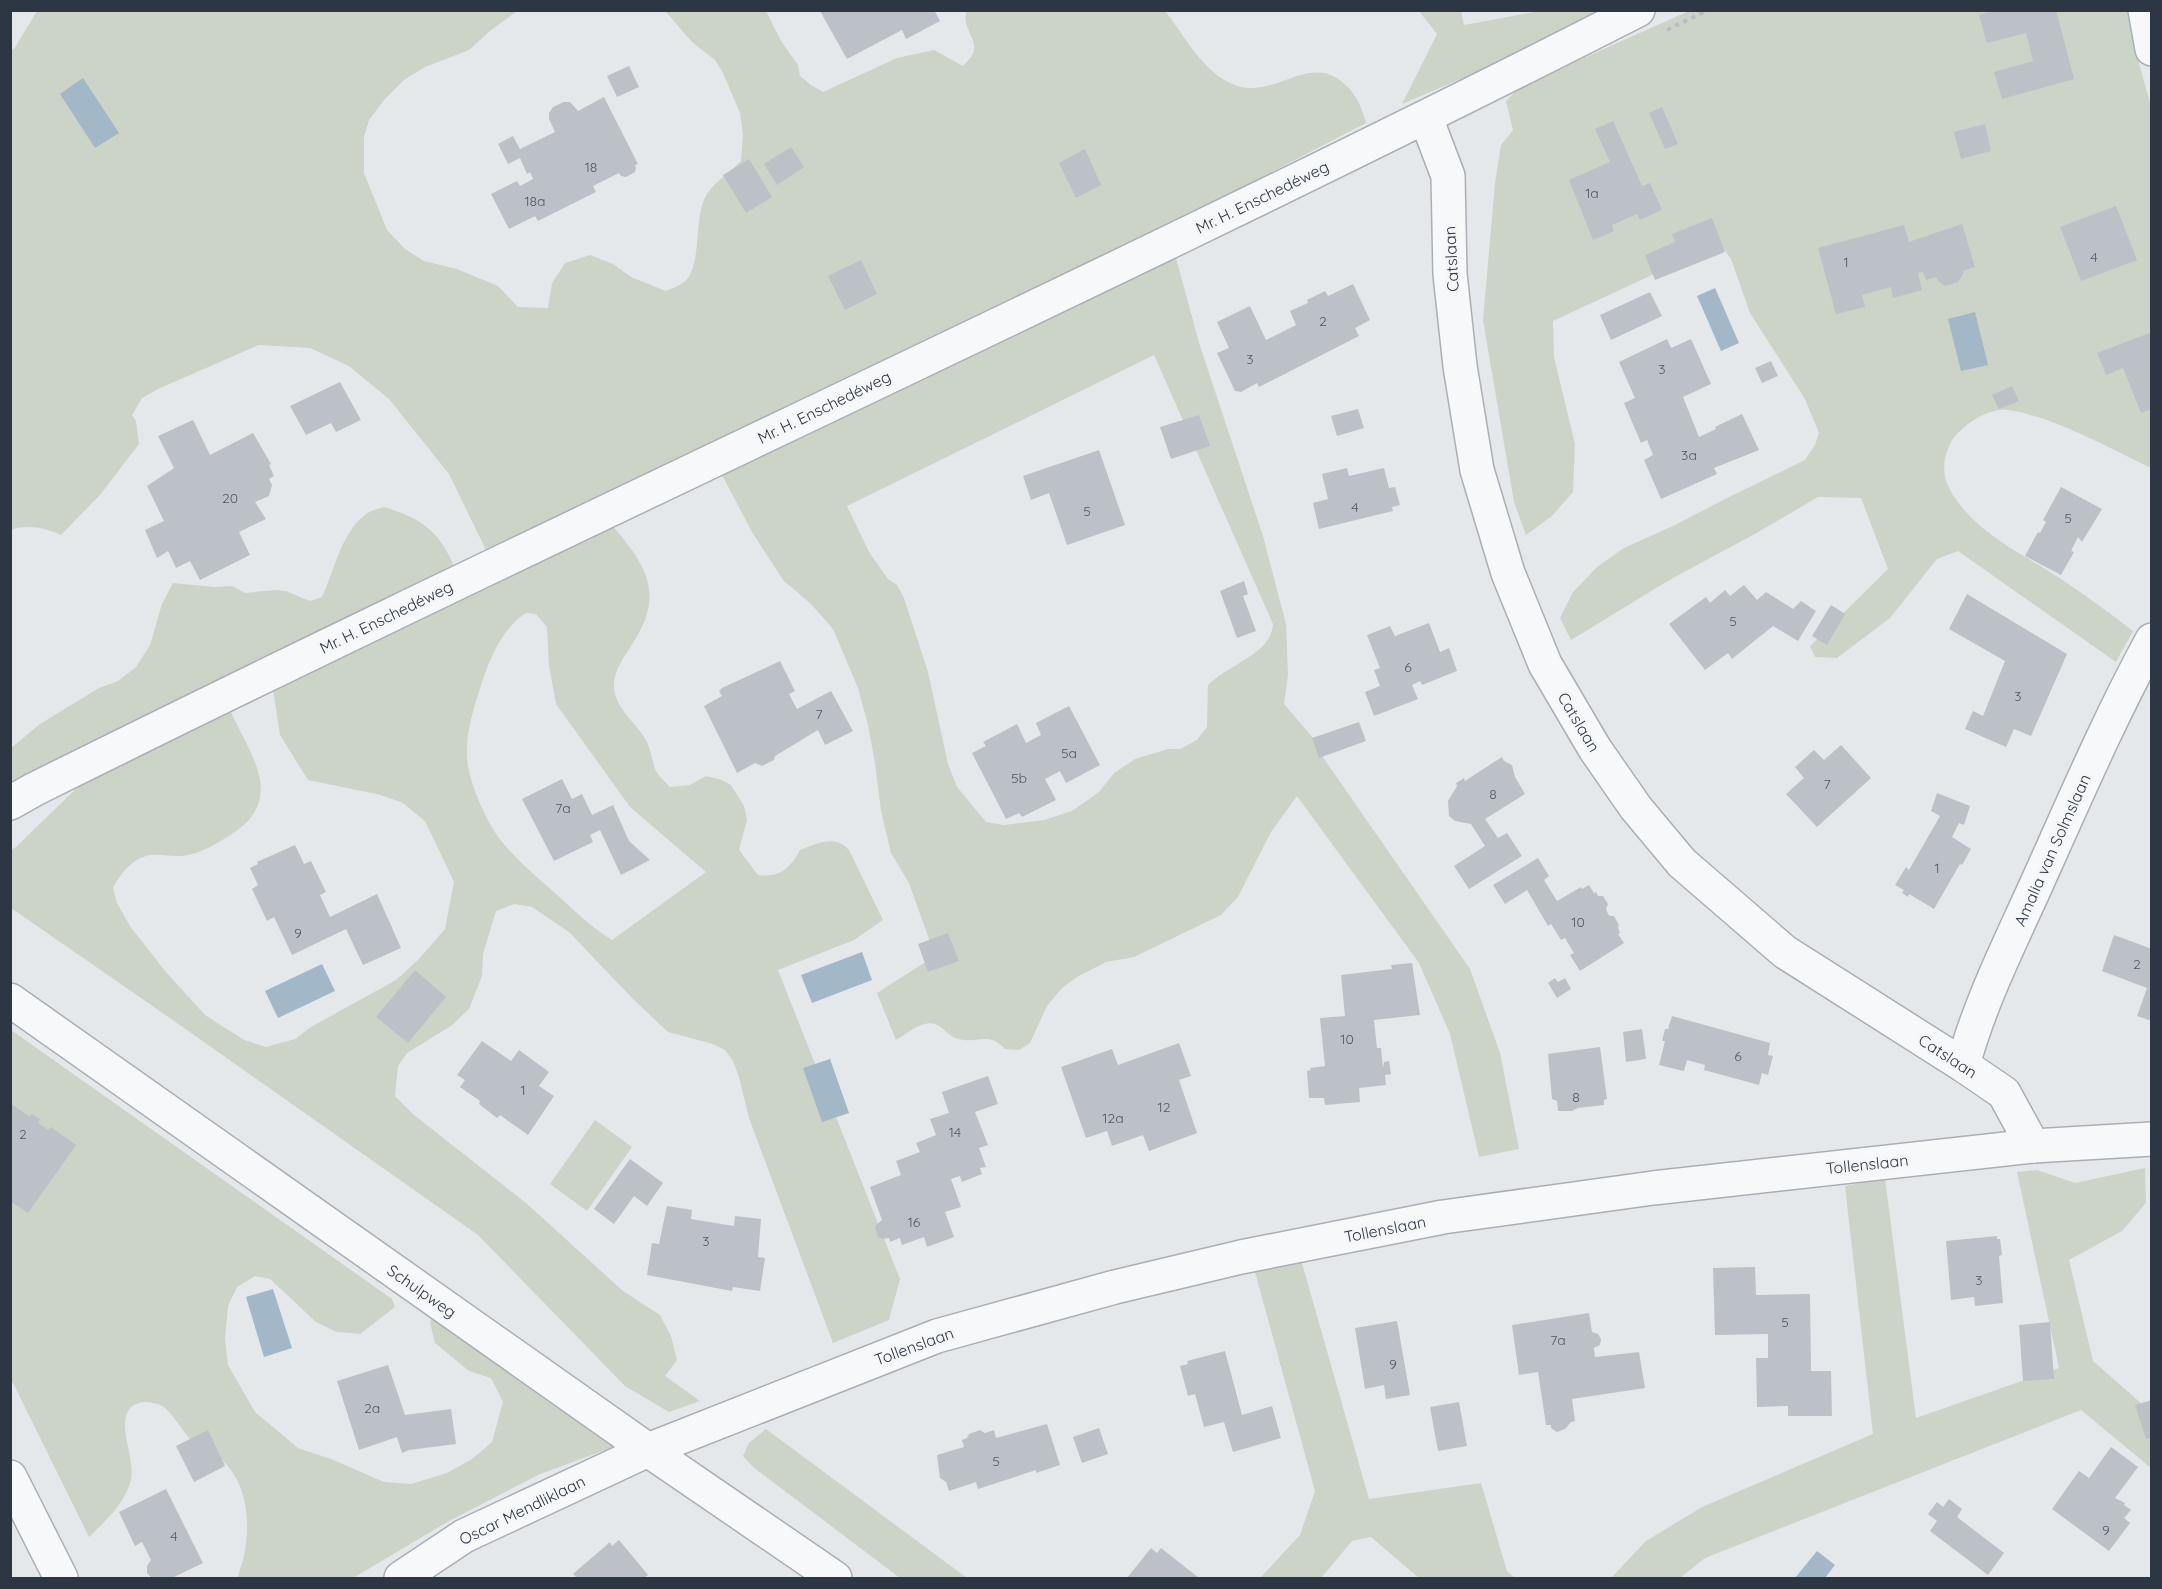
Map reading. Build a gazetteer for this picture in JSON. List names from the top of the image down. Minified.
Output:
{"streets":{"street":["Mr. H. Enschedéweg","Catslaan","Amalia van Solmslaan","Tollenslaan","Schulpweg","Oscar Mendliklaan"]},"crossings":[["Mr. H. Enschedéweg","Catslaan"],["Catslaan","Amalia van Solmslaan"],["Catslaan","Tollenslaan"],["Tollenslaan","Schulpweg"],["Tollenslaan","Oscar Mendliklaan"],["Schulpweg","Oscar Mendliklaan"]],"house_numbers":["18","1a","18a","4","1","2","3","3","3a","20","4","5","5","5","6","3","7","5a","5b","7","8","7a","1","10","9","2","10","6","1","8","12","12a","14","2","16","3","3","5","7a","9","2a","5","9","4"]}
